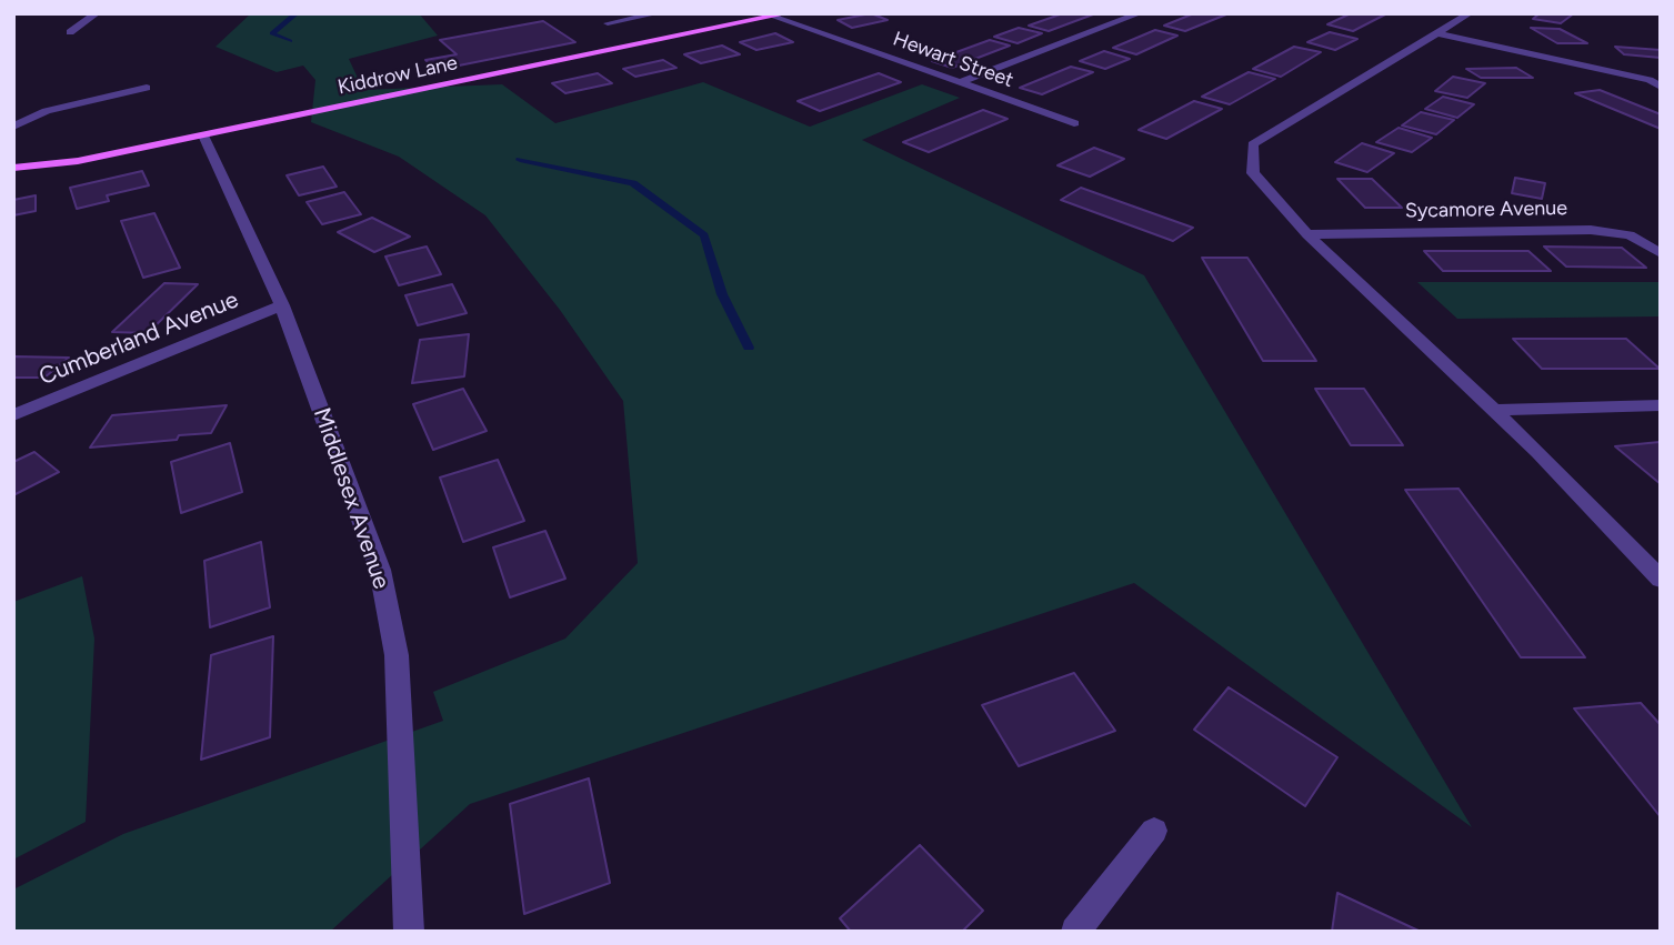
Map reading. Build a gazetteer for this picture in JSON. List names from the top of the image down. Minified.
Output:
{"streets":{"main road":["Kiddrow Lane"],"street":["Hewart Street","Sycamore Avenue","Cumberland Avenue","Middlesex Avenue"]},"crossings":[["Hewart Street","Kiddrow Lane"],["Kiddrow Lane","Middlesex Avenue"],["Cumberland Avenue","Middlesex Avenue"]]}
